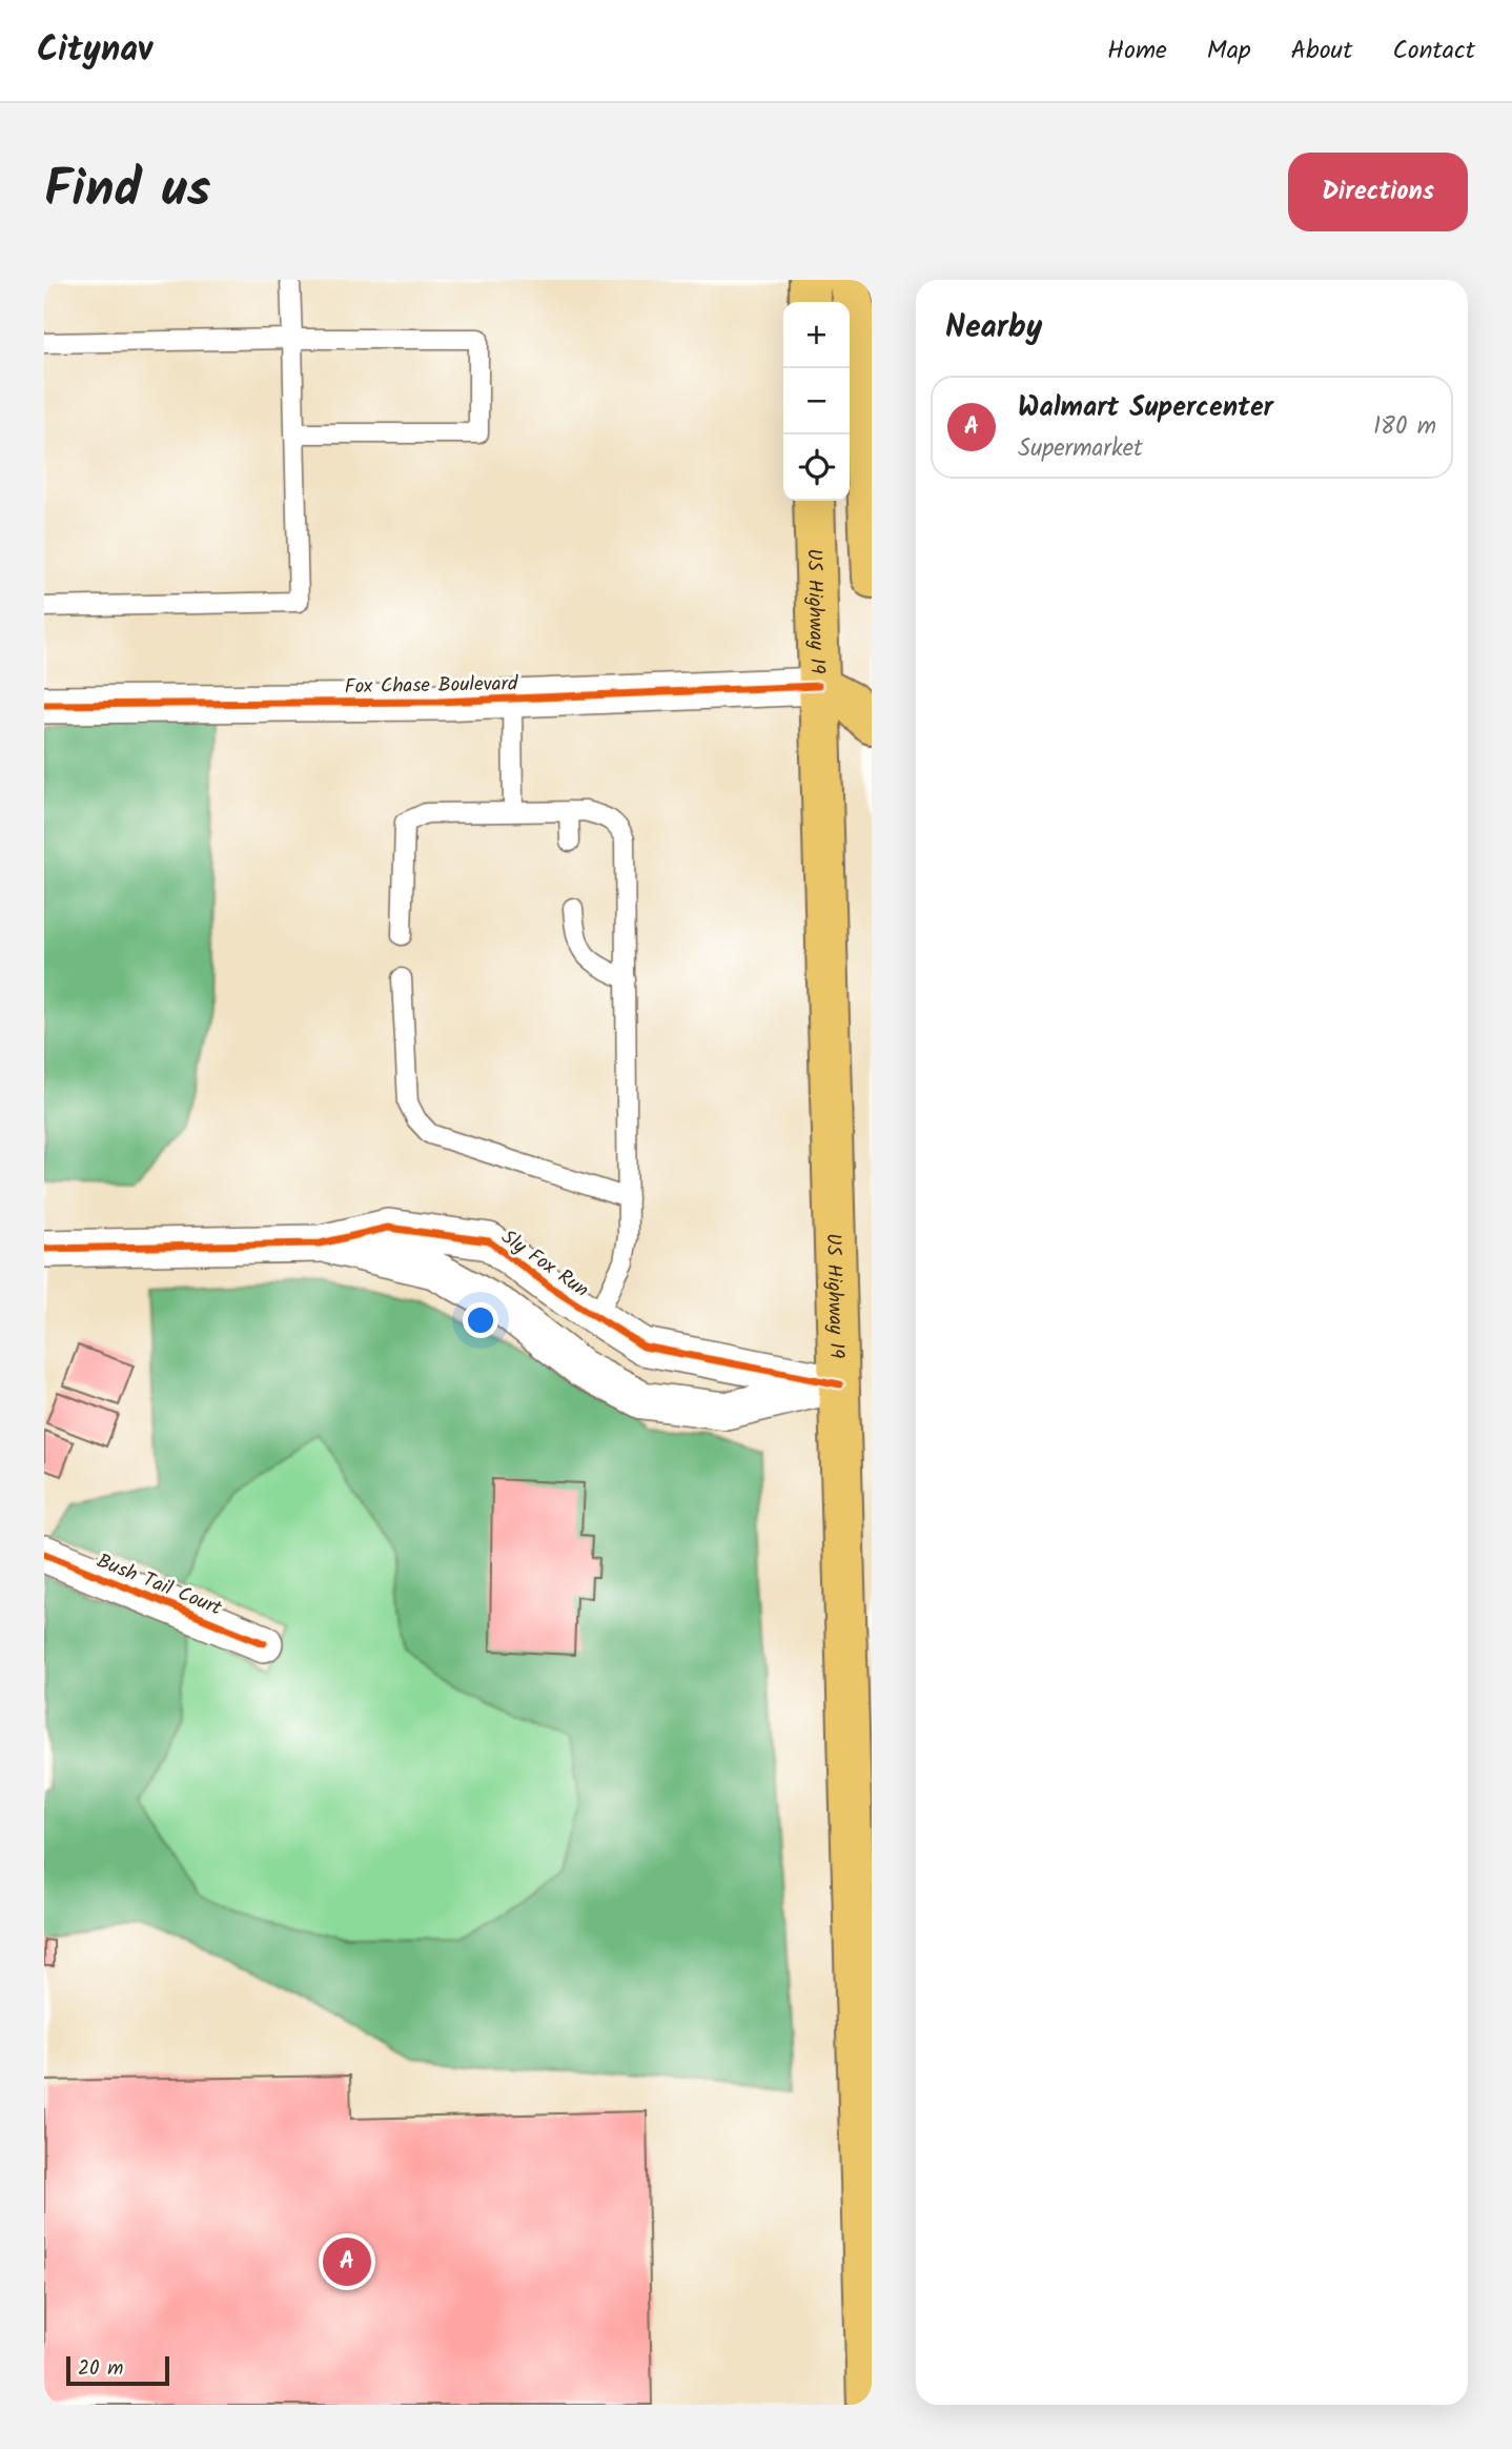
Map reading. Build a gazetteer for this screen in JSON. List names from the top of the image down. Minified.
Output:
{"streets":{"highway":["US Highway 19"],"street":["Fox Chase Boulevard","Sly Fox Run","Bush Tail Court"]},"crossings":[["US Highway 19","Fox Chase Boulevard"],["US Highway 19","Sly Fox Run"]],"scale_bar":"20 m","page":{"header":"Citynav","nav":["Home","Map","About","Contact"],"title":"Find us","buttons":"Directions","heading":"Nearby","map_buttons":["+","−"],"list":[{"mark":"A","name":"Walmart Supercenter","note":"Supermarket","value":"180 m"}],"pins":"A","scale":"20 m"}}
